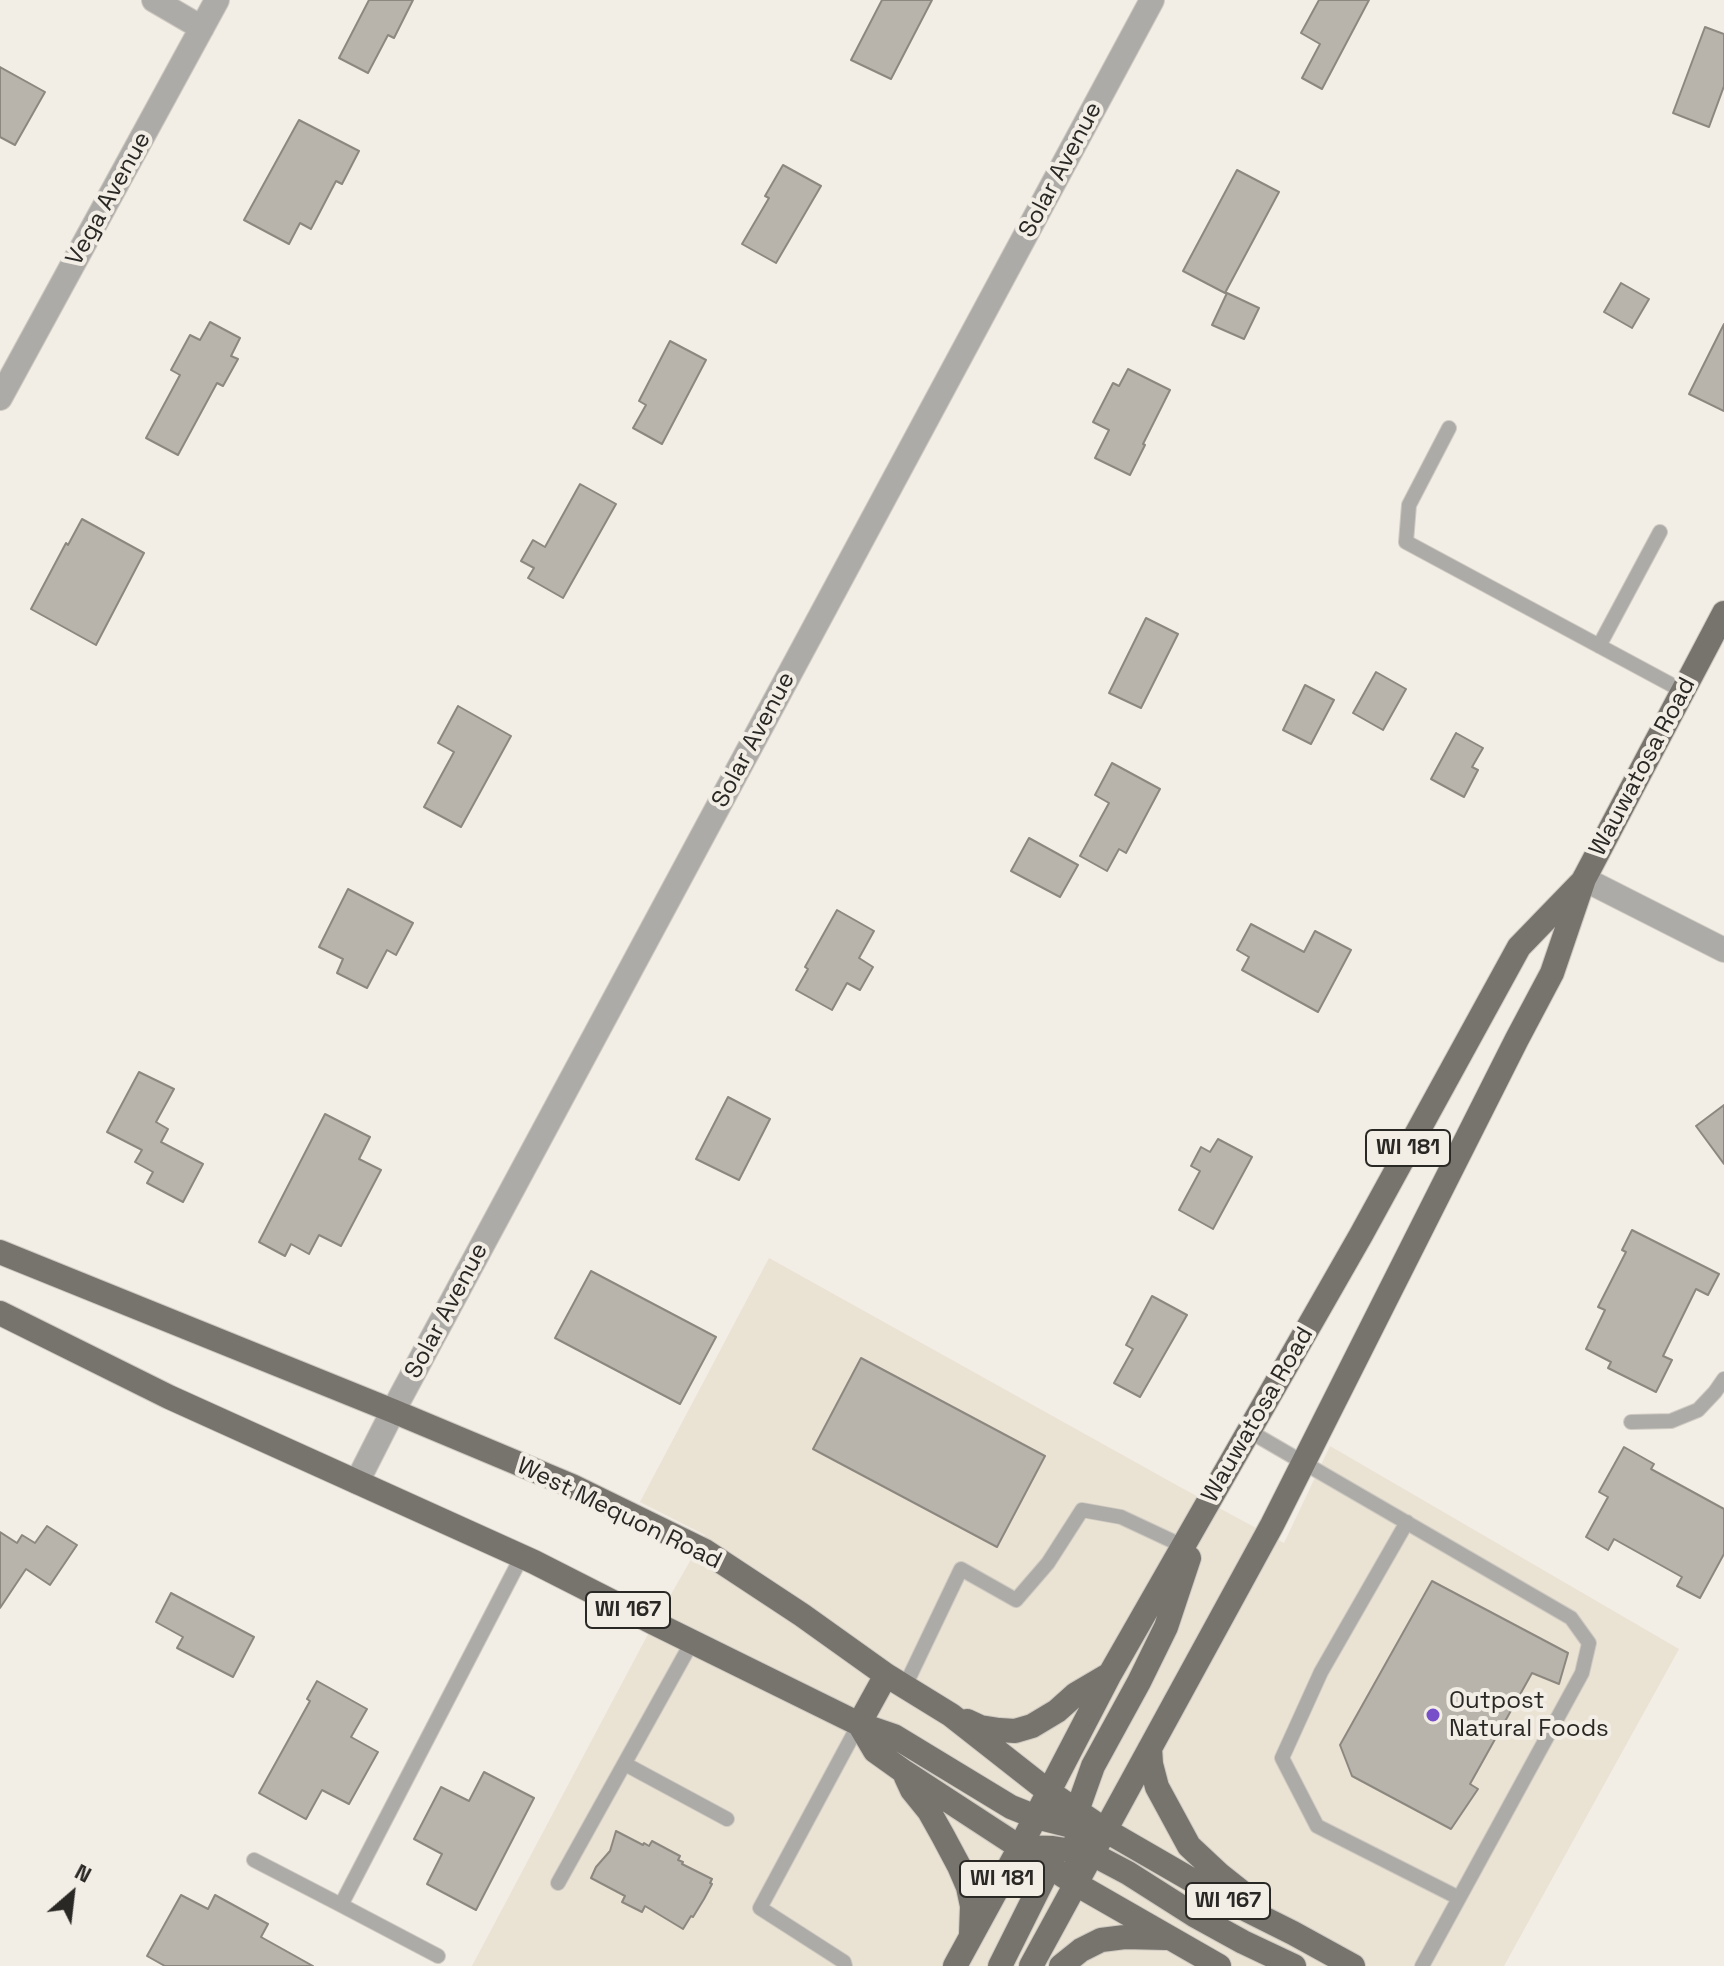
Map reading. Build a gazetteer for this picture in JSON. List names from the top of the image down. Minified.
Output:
{"streets":{"main road":["Wauwatosa Road","WI 181","West Mequon Road","WI 167"],"street":["Solar Avenue","Vega Avenue"]},"crossings":[["Solar Avenue","West Mequon Road"],["Solar Avenue","WI 167"],["Wauwatosa Road","West Mequon Road"],["Wauwatosa Road","WI 167"]],"places":["Outpost Natural Foods"],"north":"top right"}
